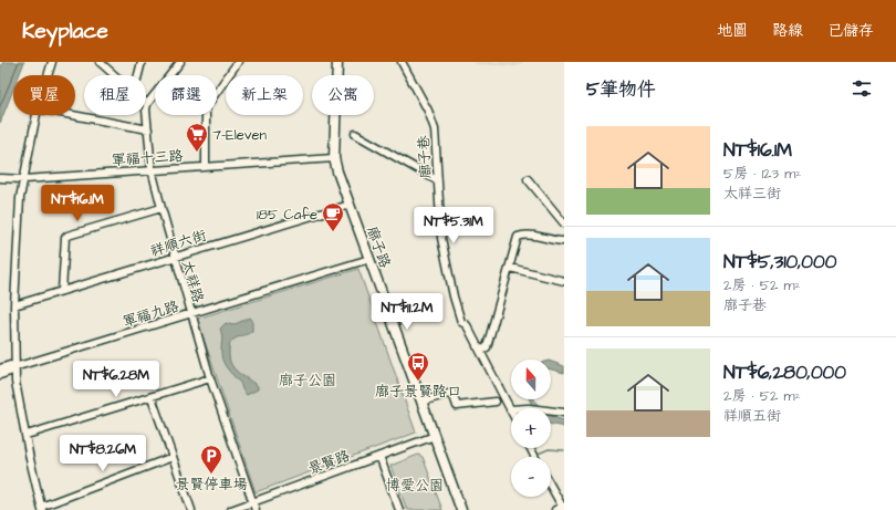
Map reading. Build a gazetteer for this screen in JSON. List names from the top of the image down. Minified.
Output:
{"streets":{"main road":["廍子路"],"street":["軍福十三路","廍子巷","祥順六街","太祥路","軍福九路","景賢路"]},"crossings":[["軍福十三路","廍子路"],["軍福十三路","太祥路"],["祥順六街","廍子路"],["祥順六街","太祥路"],["廍子路","軍福九路"],["廍子路","景賢路"],["太祥路","軍福九路"],["太祥路","景賢路"]],"parks":["廍子公園","博愛公園"],"places":{"supermarket":["7-Eleven"],"cafe":["185 Cafe"],"bus stop":["廍子景賢路口"],"parking":["景賢停車場"]},"north":"top","page":{"header":"Keyplace","nav":["地圖","路線","已儲存"],"heading":"5筆物件","chip":["買屋","租屋","篩選","新上架","公寓"],"list":[{"name":"NT$16.1M","note":"5房 · 123 m² · 太祥三街"},{"name":"NT$5,310,000","note":"2房 · 52 m² · 廍子巷"},{"name":"NT$6,280,000","note":"2房 · 52 m² · 祥順五街"}],"price":["NT$16.1M","NT$5.31M","NT$11.2M","NT$6.28M","NT$8.26M"],"map_buttons":["+","−"]}}
